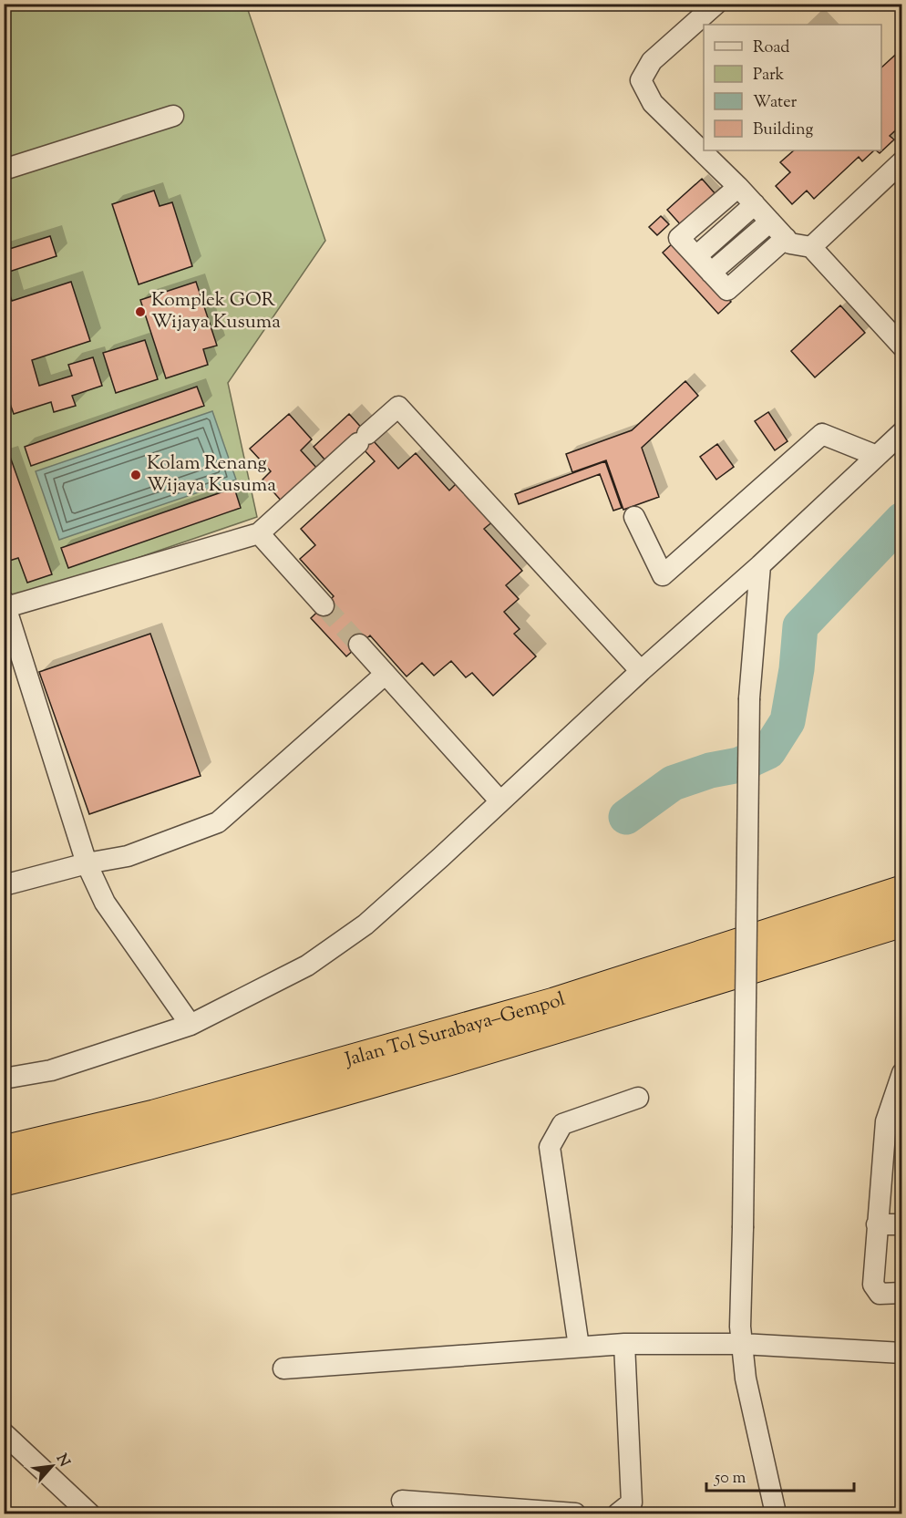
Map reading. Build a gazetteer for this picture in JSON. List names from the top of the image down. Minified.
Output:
{"streets":{"highway":["Jalan Tol Surabaya–Gempol"]},"places":["Komplek GOR Wijaya Kusuma","Kolam Renang Wijaya Kusuma"],"legend":["Road","Park","Water","Building"],"scale_bar":"50 m","north":"top right"}
